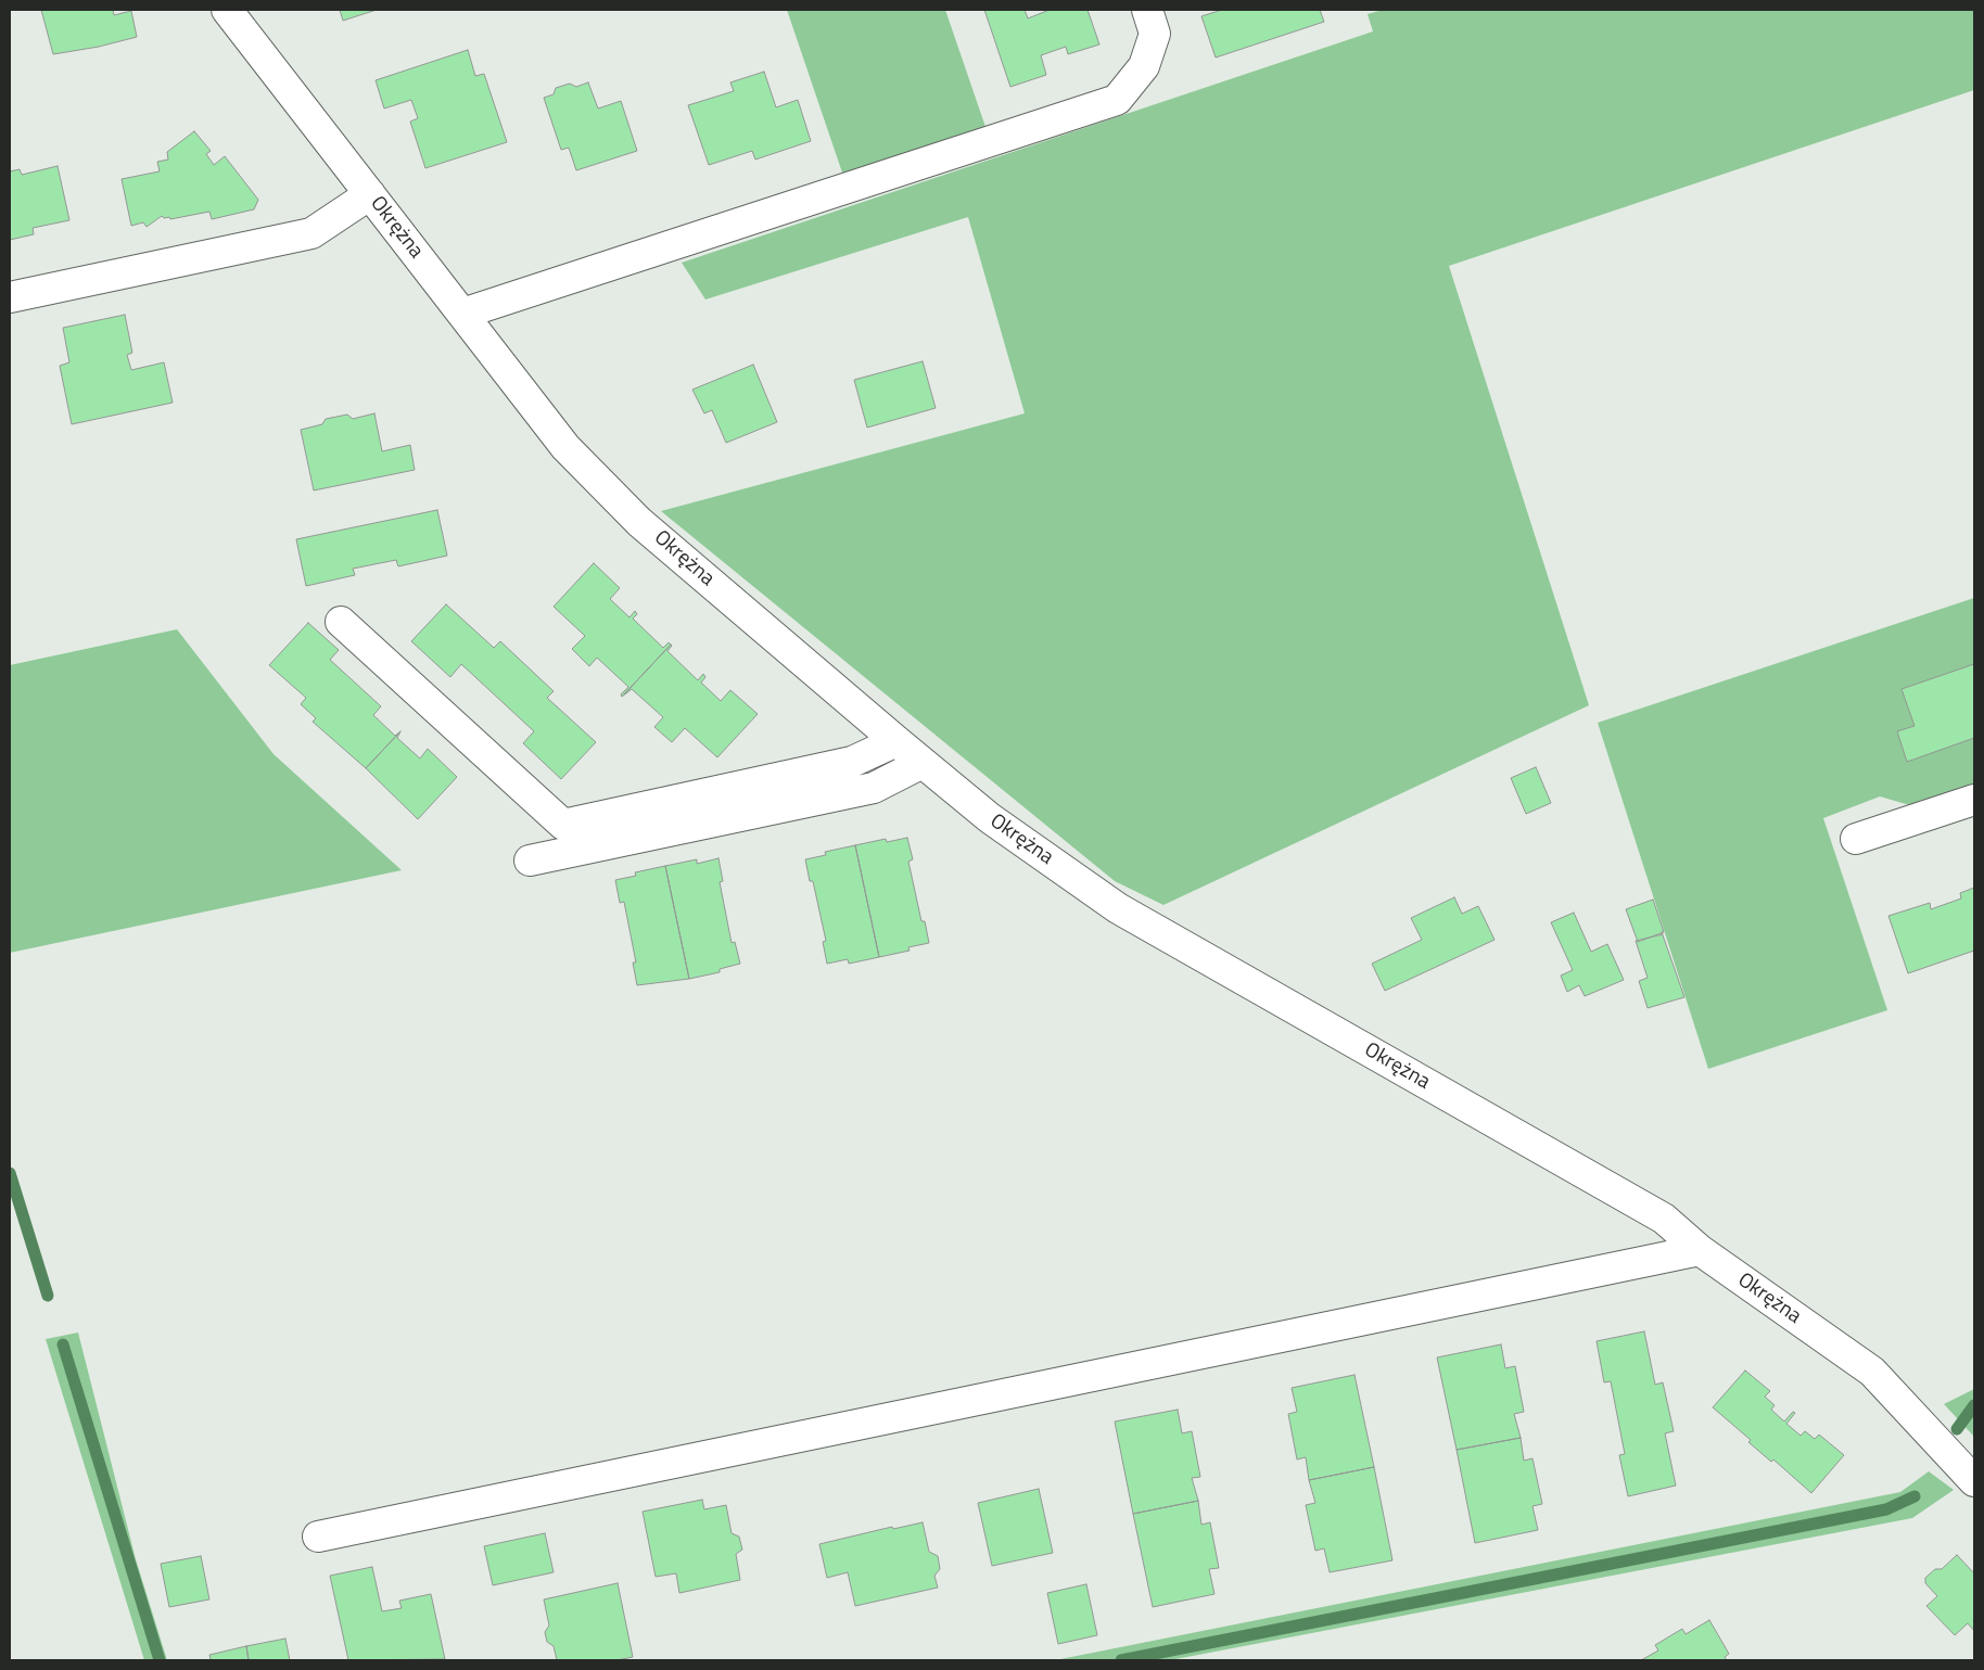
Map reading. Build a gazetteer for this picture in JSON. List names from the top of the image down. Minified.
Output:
{"streets":{"street":["Okrężna"]}}
